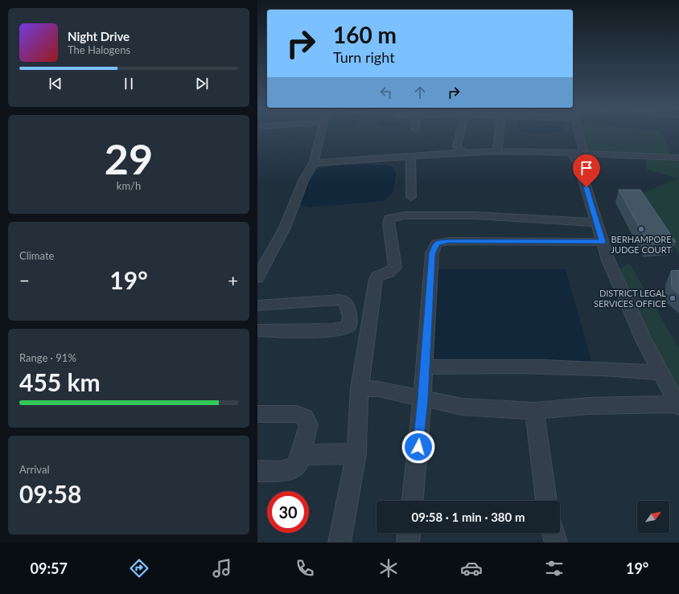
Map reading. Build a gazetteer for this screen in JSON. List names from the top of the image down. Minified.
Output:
{"places":["BERHAMPORE JUDGE COURT","DISTRICT LEGAL SERVICES OFFICE"],"north":"top right","page":{"turn":["160 m","Turn right"],"song":["Night Drive","The Halogens"],"tile":[["29","km/h"],"Climate",["Range · 91%","455 km"],["Arrival","09:58"]],"heat":["−","19°","+"],"limit":"30","trip":"09:58 · 1 min · 380 m","tabs":["09:57","19°"]}}
